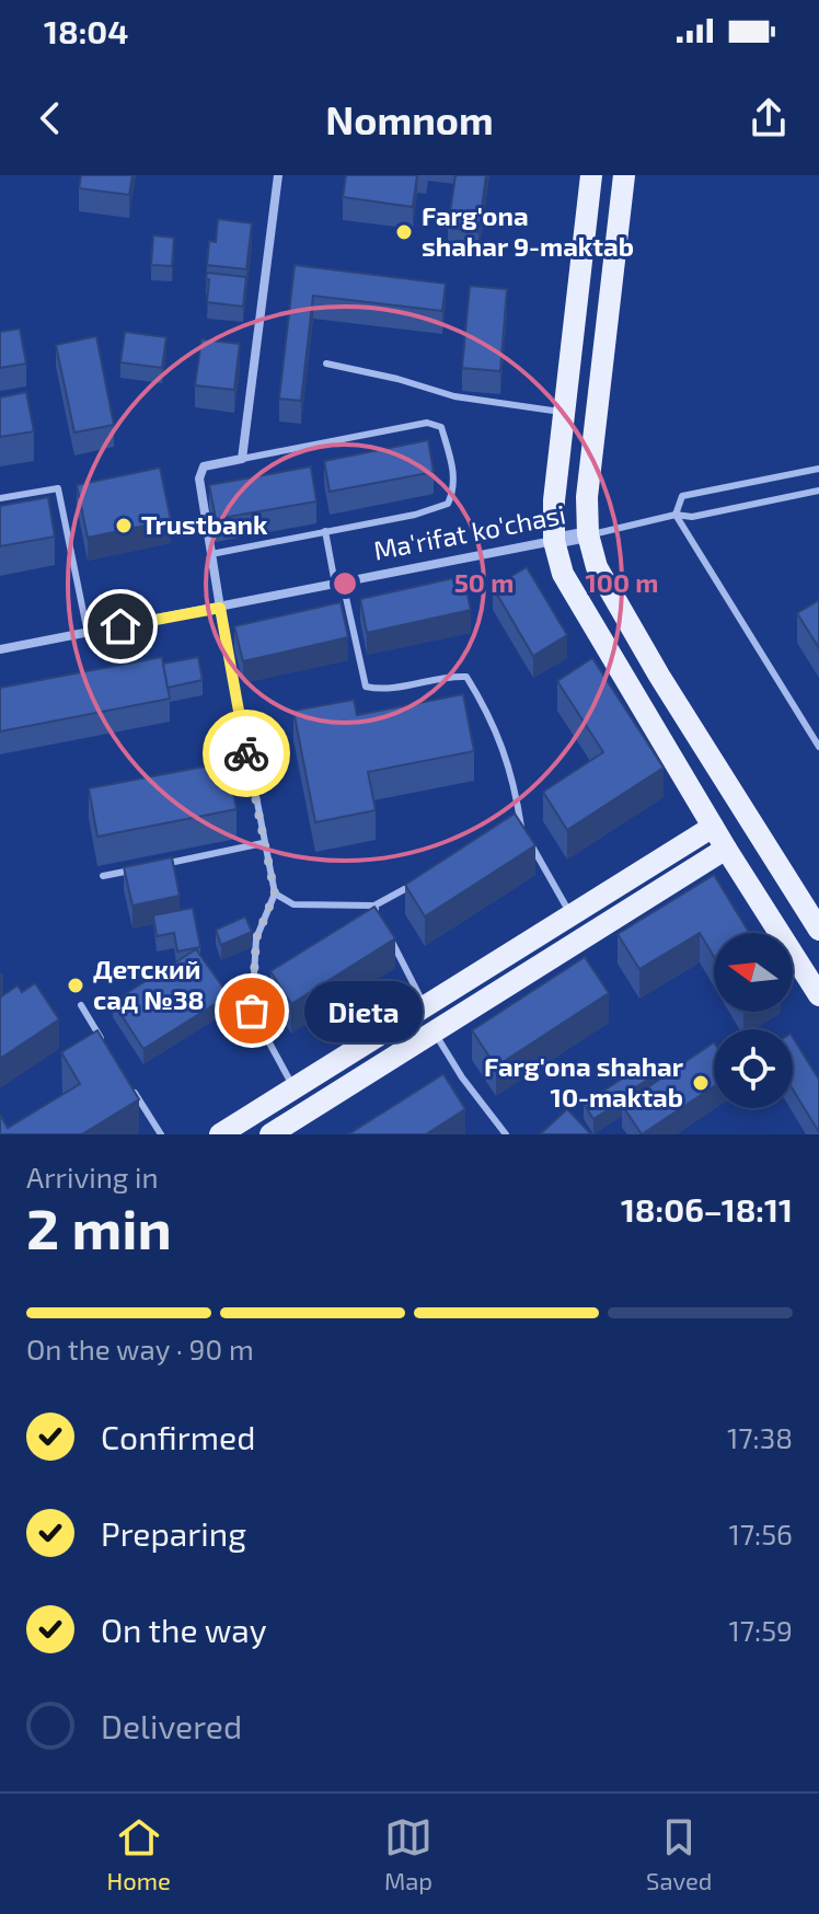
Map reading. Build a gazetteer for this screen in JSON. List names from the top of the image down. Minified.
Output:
{"streets":{"street":["Ma'rifat ko'chasi"]},"places":["Farg'ona shahar 9-maktab","Trustbank","Детский сад №38","Dieta","Farg'ona shahar 10-maktab"],"north":"left","page":{"status":"18:04","header":"Nomnom","bubble":"Dieta","heading":["2 min","Arriving in","18:06–18:11"],"bar":"On the way · 90 m","list":[["Confirmed","17:38"],["Preparing","17:56"],["On the way","17:59"],"Delivered"],"tabs":["Home","Map","Saved"]},"rings":["50 m","100 m"]}
